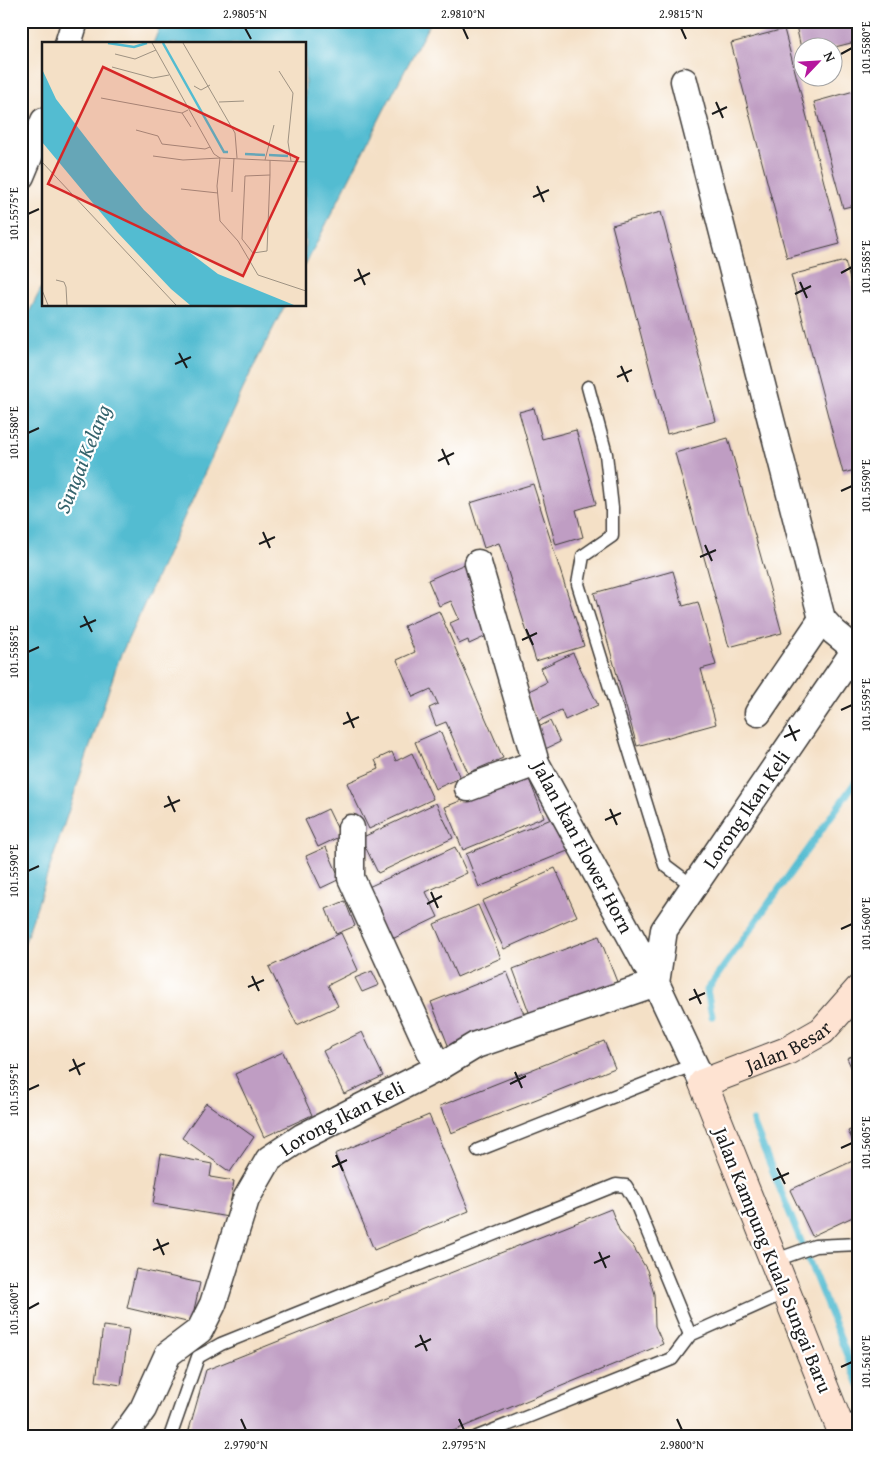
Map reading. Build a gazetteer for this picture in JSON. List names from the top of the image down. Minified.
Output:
{"streets":{"street":["Lorong Ikan Keli","Jalan Ikan Flower Horn","Jalan Besar","Jalan Kampung Kuala Sungai Baru"]},"crossings":[["Lorong Ikan Keli","Jalan Ikan Flower Horn"],["Jalan Besar","Jalan Kampung Kuala Sungai Baru"]],"water":["Sungai Kelang"],"north":"top right","coordinates":["2.9805°N","2.9810°N","2.9815°N","101.5580°E","101.5575°E","101.5585°E","101.5590°E","101.5595°E","101.5600°E","101.5605°E","101.5610°E","2.9790°N","2.9795°N","2.9800°N"]}
